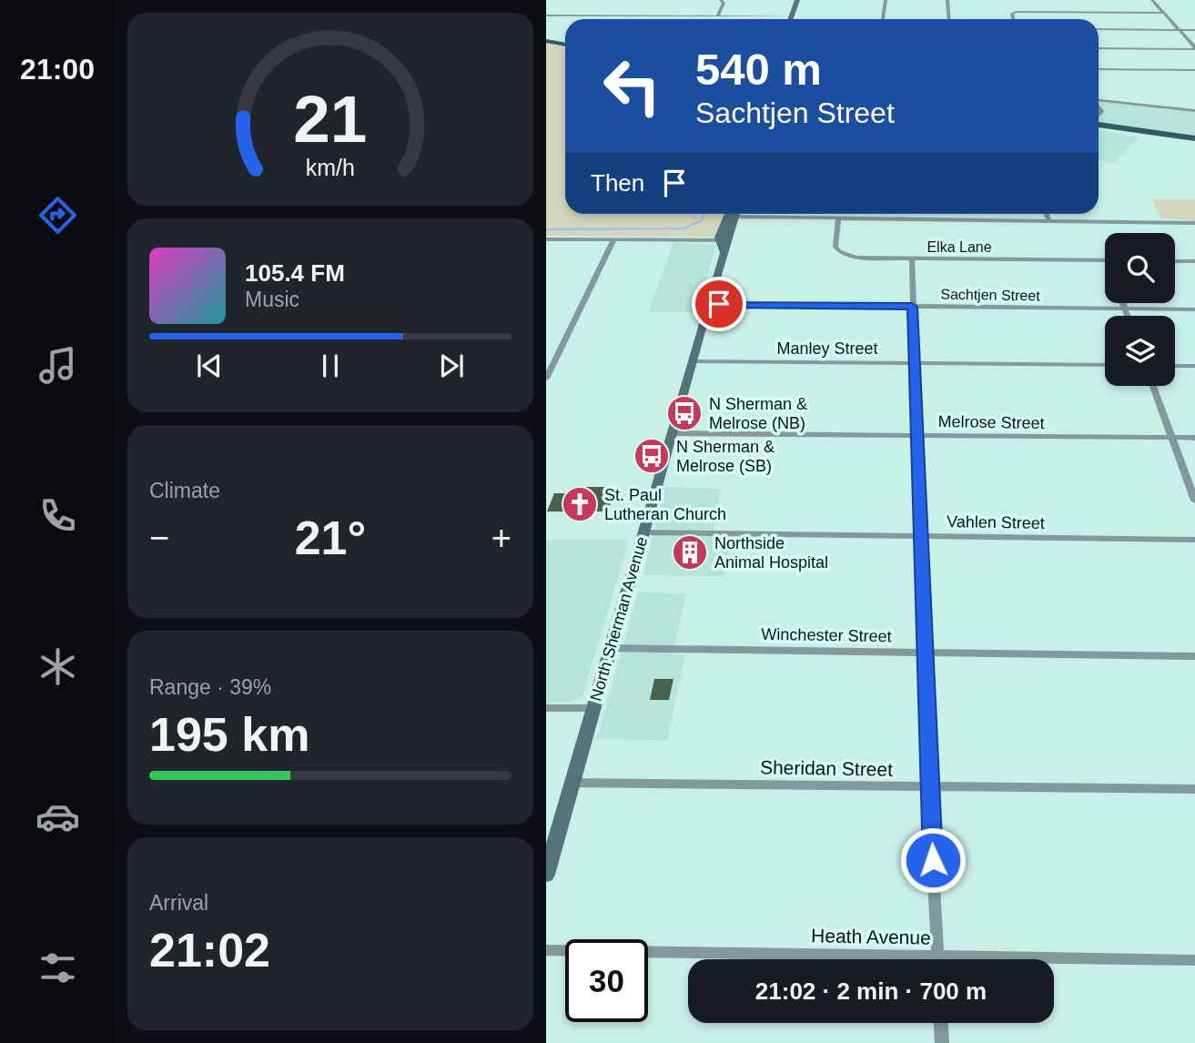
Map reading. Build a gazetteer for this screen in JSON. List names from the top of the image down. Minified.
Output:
{"streets":{"street":["Elka Lane","Sachtjen Street","Manley Street","Melrose Street","Vahlen Street","North Sherman Avenue","Winchester Street","Sheridan Street","Heath Avenue"]},"crossings":[["Sachtjen Street","North Sherman Avenue"],["Manley Street","North Sherman Avenue"],["Melrose Street","North Sherman Avenue"],["Vahlen Street","North Sherman Avenue"],["North Sherman Avenue","Winchester Street"],["North Sherman Avenue","Sheridan Street"]],"places":{"bus stop":["N Sherman & Melrose (NB)","N Sherman & Melrose (SB)"],"church":["St. Paul Lutheran Church"],"building":["Northside Animal Hospital"]},"page":{"tabs":"21:00","turn":["540 m","Sachtjen Street"],"then":"Then","song":["105.4 FM","Music"],"tile":["Climate",["Range · 39%","195 km"],["Arrival","21:02"]],"heat":["−","21°","+"],"limit":"30","trip":"21:02 · 2 min · 700 m","gauge":["21","km/h"]}}
